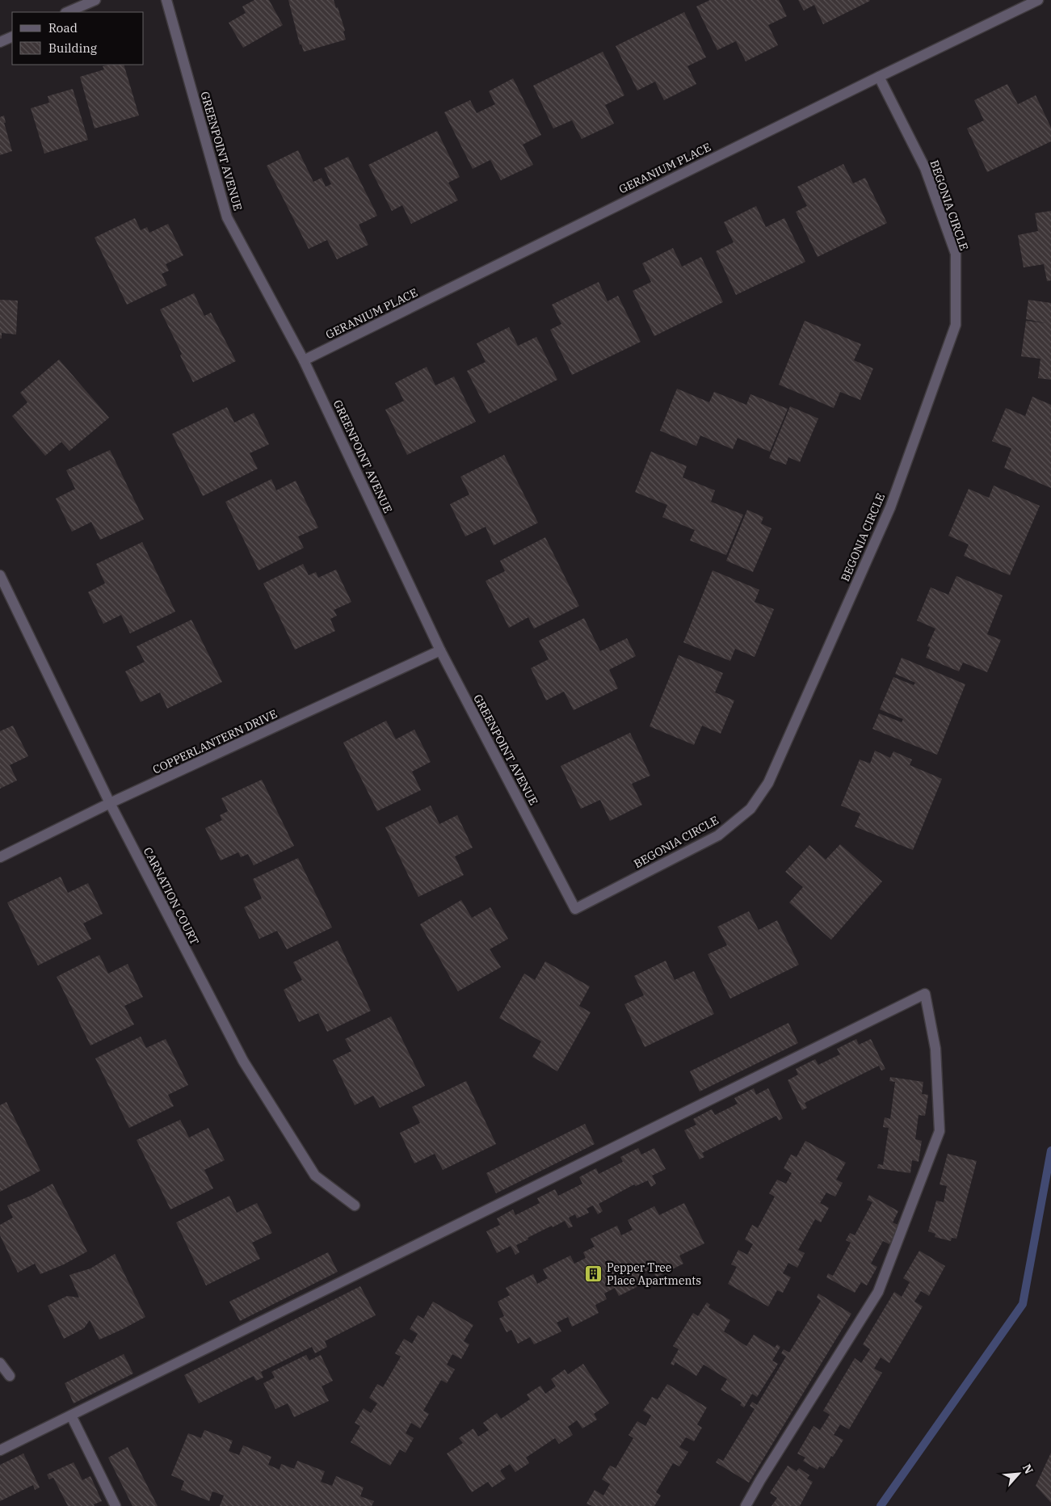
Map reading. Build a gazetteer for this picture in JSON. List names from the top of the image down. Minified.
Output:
{"streets":{"street":["GREENPOINT AVENUE","GERANIUM PLACE","BEGONIA CIRCLE","COPPERLANTERN DRIVE","CARNATION COURT"]},"crossings":[["GREENPOINT AVENUE","GERANIUM PLACE"],["GREENPOINT AVENUE","BEGONIA CIRCLE"],["GREENPOINT AVENUE","COPPERLANTERN DRIVE"],["GERANIUM PLACE","BEGONIA CIRCLE"],["COPPERLANTERN DRIVE","CARNATION COURT"]],"places":{"building":["Pepper Tree Place Apartments"]},"legend":["Road","Building"],"north":"top right"}
